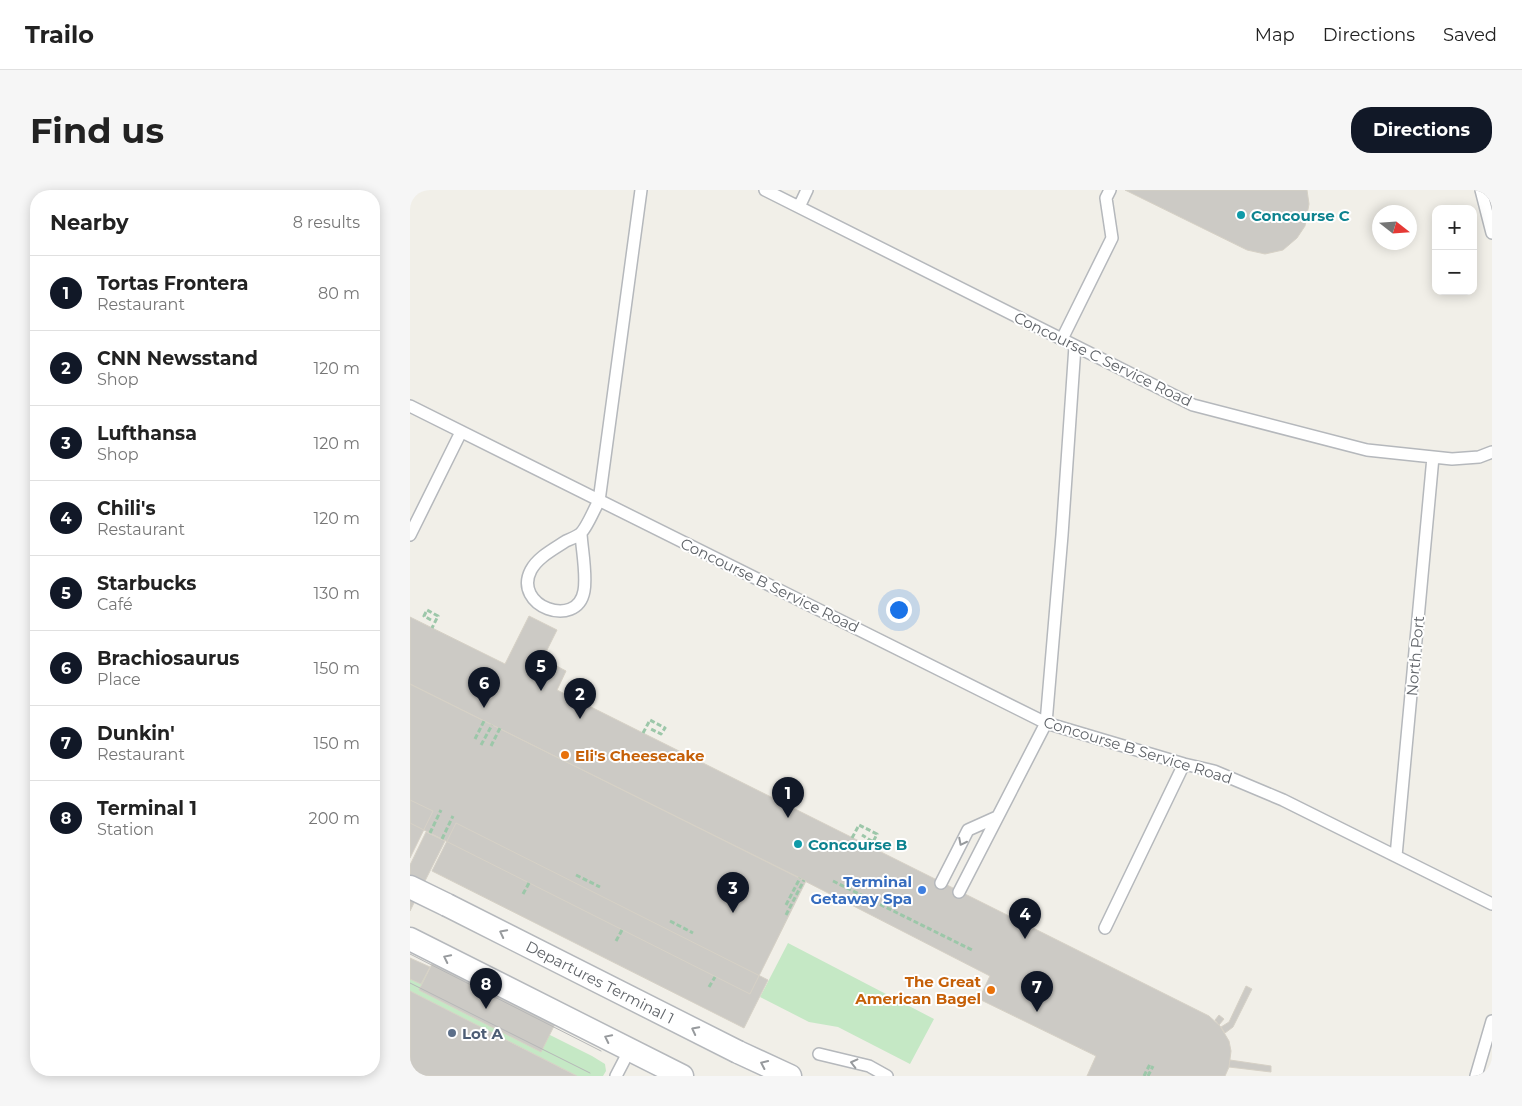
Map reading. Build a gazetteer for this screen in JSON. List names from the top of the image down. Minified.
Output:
{"streets":{"street":["Departures Terminal 1"],"lane":["Concourse C Service Road","Concourse B Service Road","North Port"]},"crossings":[["Concourse C Service Road","North Port"],["Concourse B Service Road","North Port"]],"places":["Concourse C","Eli's Cheesecake","Concourse B","Terminal Getaway Spa","The Great American Bagel","Lot A"],"north":"right","page":{"header":"Trailo","nav":["Map","Directions","Saved"],"buttons":"Directions","title":"Find us","heading":["Nearby","8 results"],"map_buttons":["+","−"],"list":[{"mark":"1","name":"Tortas Frontera","note":"Restaurant","value":"80 m"},{"mark":"2","name":"CNN Newsstand","note":"Shop","value":"120 m"},{"mark":"3","name":"Lufthansa","note":"Shop","value":"120 m"},{"mark":"4","name":"Chili's","note":"Restaurant","value":"120 m"},{"mark":"5","name":"Starbucks","note":"Café","value":"130 m"},{"mark":"6","name":"Brachiosaurus","note":"Place","value":"150 m"},{"mark":"7","name":"Dunkin'","note":"Restaurant","value":"150 m"},{"mark":"8","name":"Terminal 1","note":"Station","value":"200 m"}],"pins":["5","6","2","1","3","4","8","7"]}}
